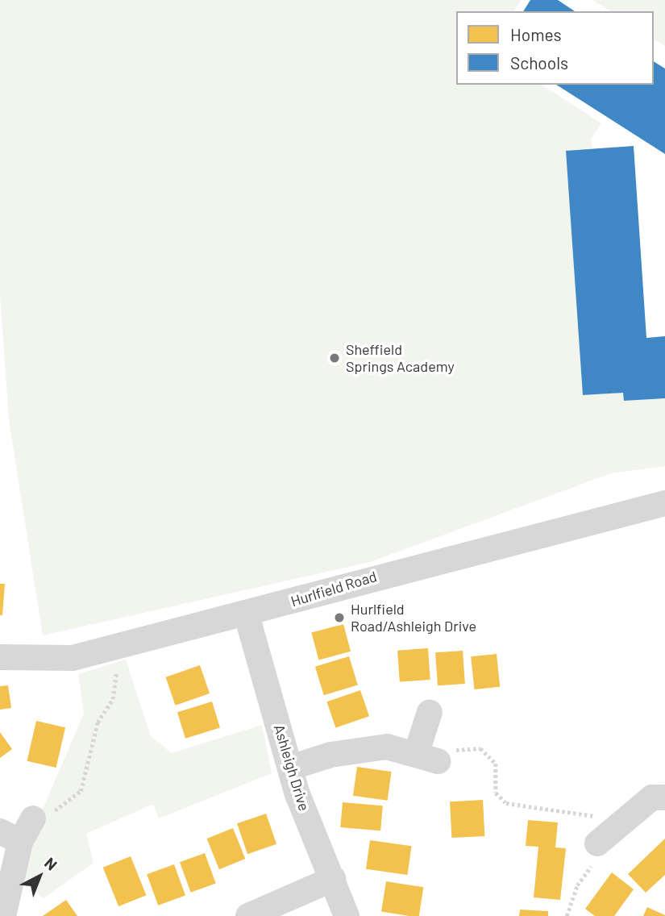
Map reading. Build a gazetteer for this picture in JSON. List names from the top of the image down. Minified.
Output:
{"streets":{"street":["Hurlfield Road","Ashleigh Drive"]},"crossings":[["Hurlfield Road","Ashleigh Drive"]],"places":["Sheffield Springs Academy","Hurlfield Road/Ashleigh Drive"],"legend":["Homes","Schools"],"north":"top right"}
